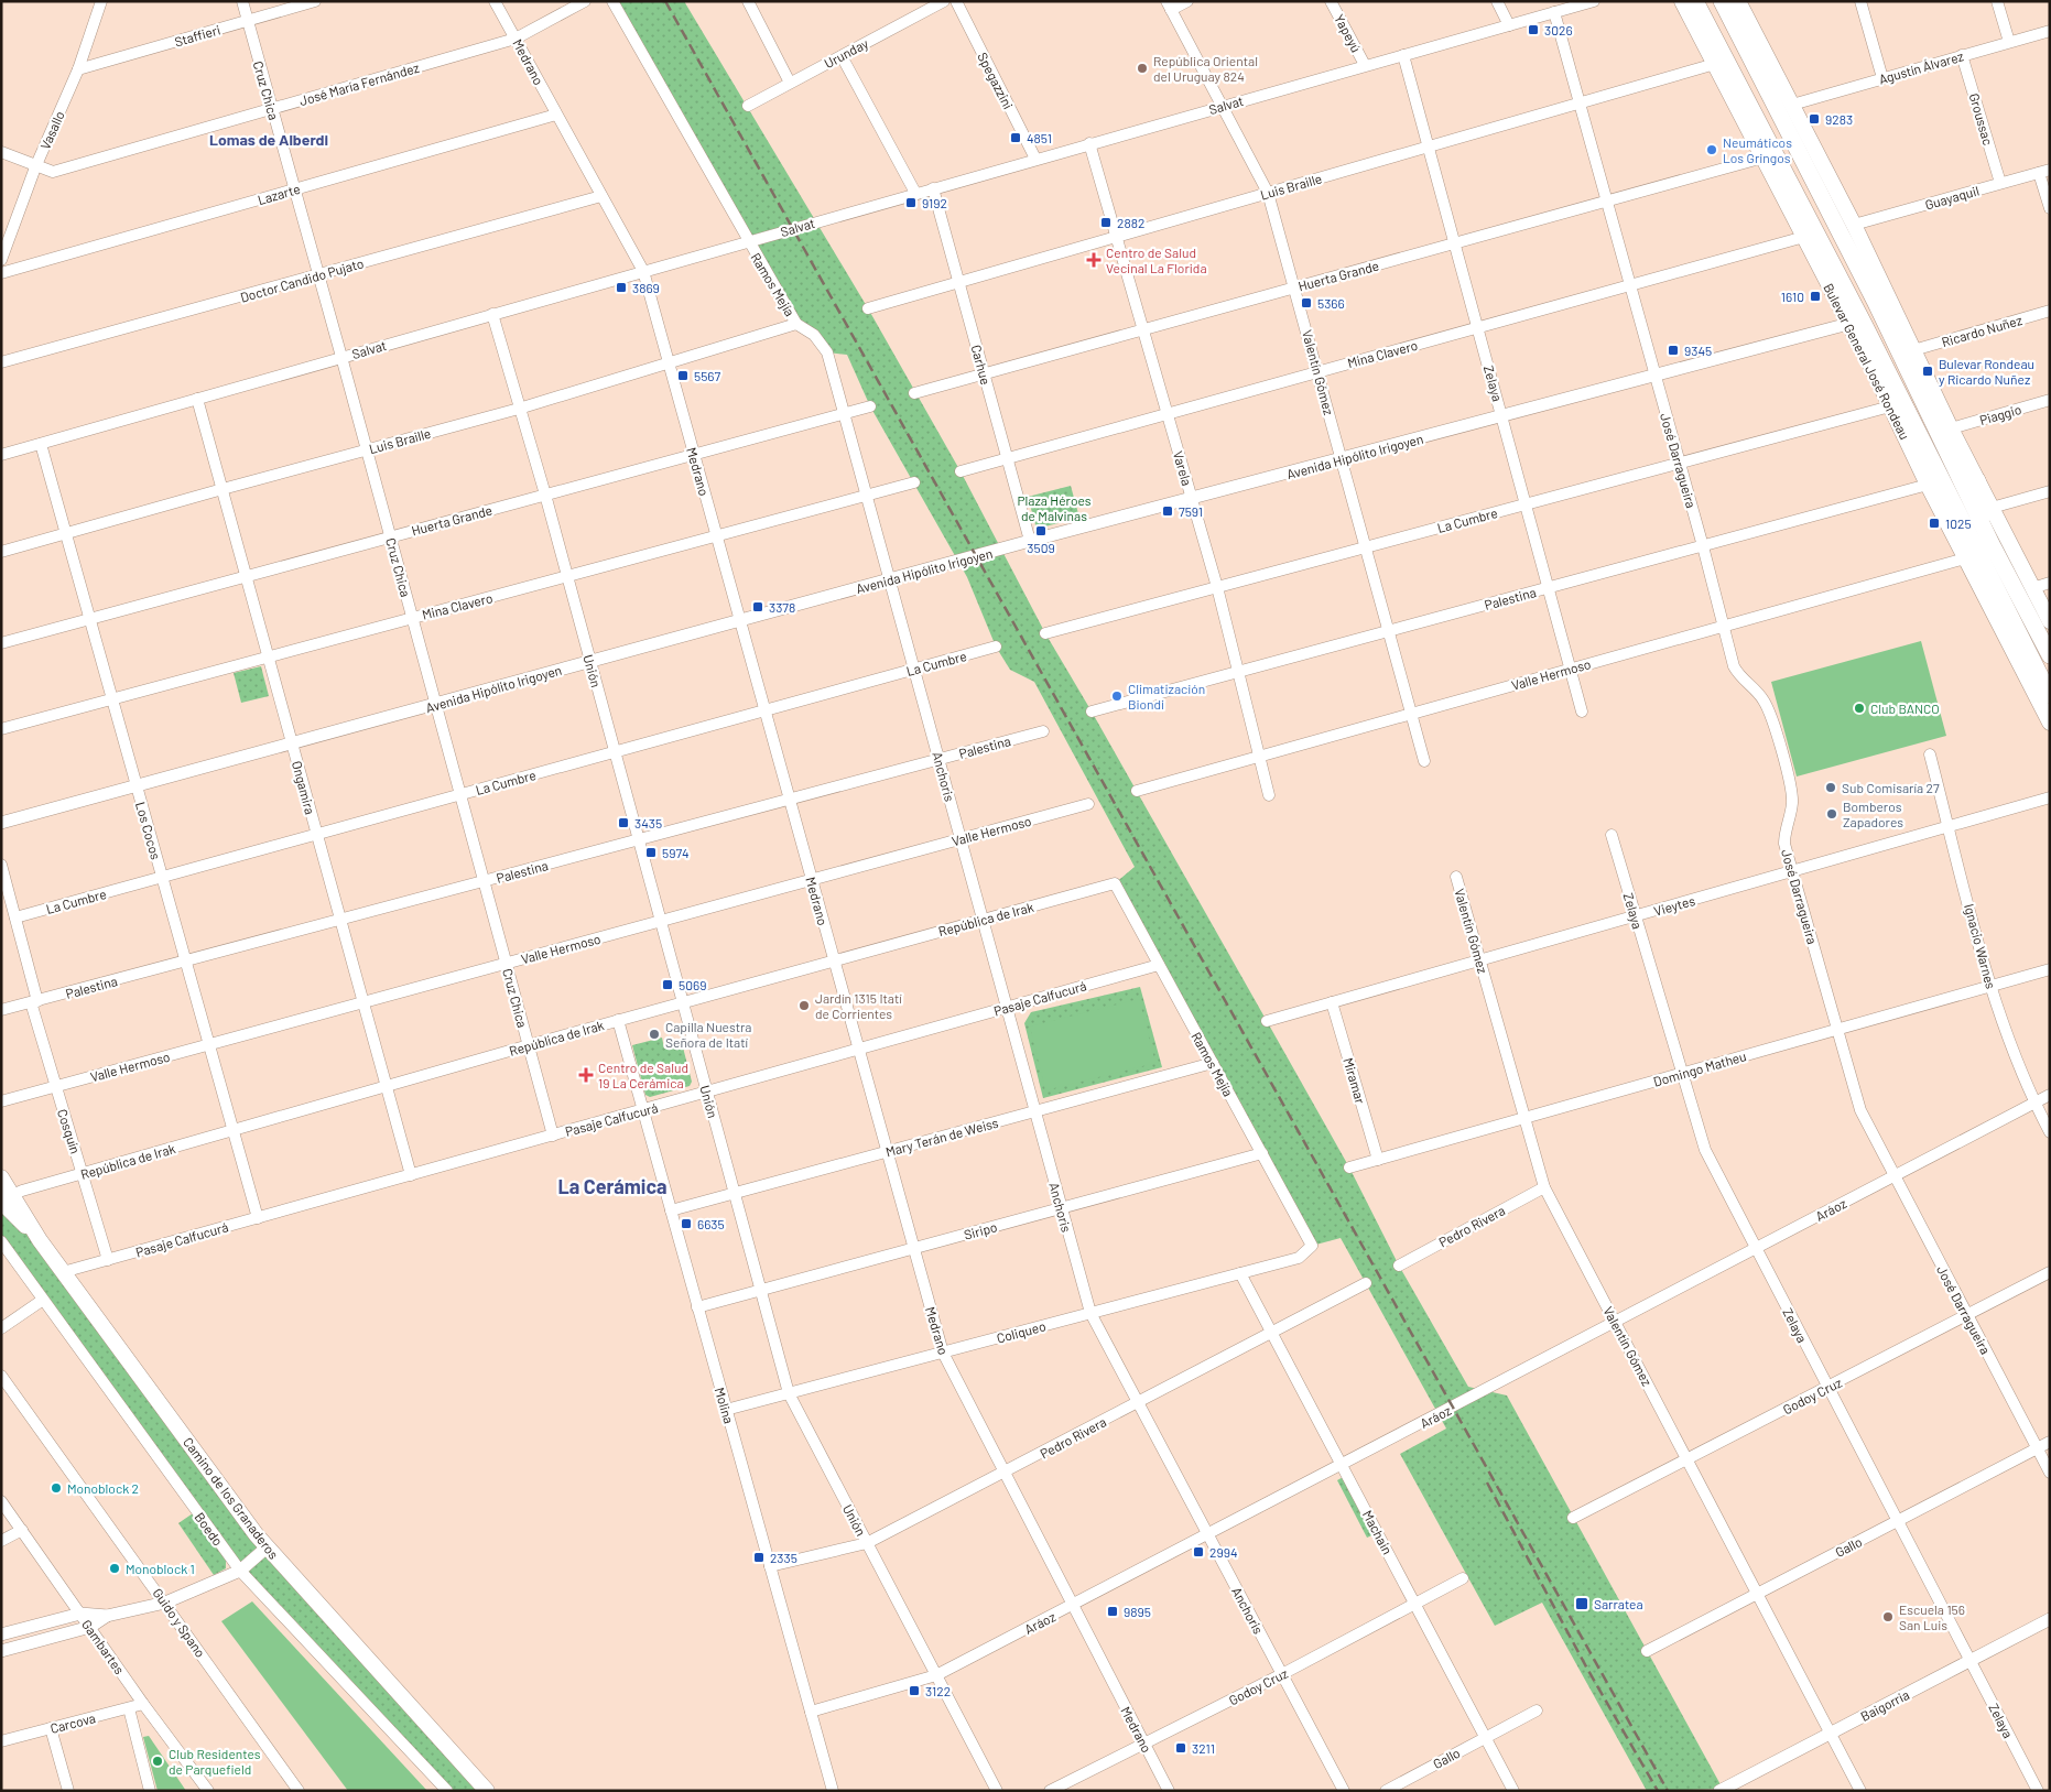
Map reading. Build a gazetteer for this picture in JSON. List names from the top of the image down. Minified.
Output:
{"streets":{"main road":["Bulevar General José Rondeau","Camino de los Granaderos"],"street":["Yapeyú","Staffieri","Urunday","Medrano","Agustín Álvarez","Spegazzini","José María Fernández","Cruz Chica","Salvat","Groussac","Vasallo","Luis Braille","Lazarte","Guayaquil","Huerta Grande","Doctor Candido Pujato","Ramos Mejía","Ricardo Nuñez","Mina Clavero","Carhue","Valentín Gómez","Zelaya","Piaggio","Avenida Hipólito Irigoyen","José Darragueira","Varela","La Cumbre","Palestina","Unión","Valle Hermoso","Anchoris","Ongamira","Los Cocos","Vieytes","República de Irak","Ignacio Warnes","Pasaje Calfucurá","Domingo Matheu","Miramar","Cosquín","Mary Terán de Weiss","Aráoz","Pedro Rivera","Siripo","Coliqueo","Godoy Cruz","Molina","Boedo","Machain","Gallo","Guido y Spano","Gambartes","Baigorria","Carcova"]},"crossings":[["Yapeyú","Salvat"],["Staffieri","Cruz Chica"],["Staffieri","Vasallo"],["Medrano","José María Fernández"],["Medrano","Salvat"],["Medrano","Luis Braille"],["Medrano","Lazarte"],["Medrano","Huerta Grande"],["Medrano","Doctor Candido Pujato"],["Medrano","Mina Clavero"],["Medrano","Avenida Hipólito Irigoyen"],["Medrano","La Cumbre"],["Medrano","Palestina"],["Medrano","Valle Hermoso"],["Medrano","República de Irak"],["Medrano","Pasaje Calfucurá"],["Medrano","Mary Terán de Weiss"],["Medrano","Aráoz"],["Medrano","Pedro Rivera"],["Medrano","Siripo"],["Medrano","Coliqueo"],["Medrano","Godoy Cruz"],["Agustín Álvarez","Groussac"],["Spegazzini","Salvat"],["José María Fernández","Cruz Chica"],["José María Fernández","Vasallo"],["Cruz Chica","Salvat"],["Cruz Chica","Luis Braille"],["Cruz Chica","Lazarte"],["Cruz Chica","Huerta Grande"],["Cruz Chica","Doctor Candido Pujato"],["Cruz Chica","Mina Clavero"],["Cruz Chica","Avenida Hipólito Irigoyen"],["Cruz Chica","La Cumbre"],["Cruz Chica","Palestina"],["Cruz Chica","Valle Hermoso"],["Cruz Chica","República de Irak"],["Cruz Chica","Pasaje Calfucurá"],["Salvat","Ramos Mejía"],["Salvat","Carhue"],["Salvat","Valentín Gómez"],["Salvat","Zelaya"],["Salvat","José Darragueira"],["Salvat","Varela"],["Salvat","Unión"],["Salvat","Ongamira"],["Salvat","Los Cocos"],["Groussac","Guayaquil"],["Luis Braille","Ramos Mejía"],["Luis Braille","Bulevar General José Rondeau"],["Luis Braille","Carhue"],["Luis Braille","Valentín Gómez"],["Luis Braille","Zelaya"],["Luis Braille","José Darragueira"],["Luis Braille","Varela"],["Luis Braille","Unión"],["Luis Braille","Ongamira"],["Luis Braille","Los Cocos"],["Huerta Grande","Ramos Mejía"],["Huerta Grande","Bulevar General José Rondeau"],["Huerta Grande","Carhue"],["Huerta Grande","Valentín Gómez"],["Huerta Grande","Zelaya"],["Huerta Grande","José Darragueira"],["Huerta Grande","Varela"],["Huerta Grande","Unión"],["Huerta Grande","Ongamira"],["Huerta Grande","Los Cocos"],["Ramos Mejía","Mina Clavero"],["Ramos Mejía","Avenida Hipólito Irigoyen"],["Ramos Mejía","Anchoris"],["Ramos Mejía","República de Irak"],["Ramos Mejía","Pasaje Calfucurá"],["Ramos Mejía","Mary Terán de Weiss"],["Ramos Mejía","Siripo"],["Ramos Mejía","Coliqueo"],["Mina Clavero","Bulevar General José Rondeau"],["Mina Clavero","Carhue"],["Mina Clavero","Valentín Gómez"],["Mina Clavero","Zelaya"],["Mina Clavero","José Darragueira"],["Mina Clavero","Varela"],["Mina Clavero","Unión"],["Mina Clavero","Ongamira"],["Mina Clavero","Los Cocos"],["Bulevar General José Rondeau","Avenida Hipólito Irigoyen"],["Bulevar General José Rondeau","La Cumbre"],["Bulevar General José Rondeau","Palestina"],["Bulevar General José Rondeau","Valle Hermoso"],["Carhue","Avenida Hipólito Irigoyen"],["Valentín Gómez","Avenida Hipólito Irigoyen"],["Valentín Gómez","La Cumbre"],["Valentín Gómez","Palestina"],["Valentín Gómez","Valle Hermoso"],["Valentín Gómez","Vieytes"],["Valentín Gómez","Domingo Matheu"],["Valentín Gómez","Aráoz"],["Valentín Gómez","Pedro Rivera"],["Valentín Gómez","Godoy Cruz"],["Valentín Gómez","Gallo"],["Valentín Gómez","Baigorria"],["Zelaya","Avenida Hipólito Irigoyen"],["Zelaya","La Cumbre"],["Zelaya","Palestina"],["Zelaya","Valle Hermoso"],["Zelaya","Vieytes"],["Zelaya","Domingo Matheu"],["Zelaya","Aráoz"],["Zelaya","Godoy Cruz"],["Zelaya","Gallo"],["Zelaya","Baigorria"],["Avenida Hipólito Irigoyen","José Darragueira"],["Avenida Hipólito Irigoyen","Varela"],["Avenida Hipólito Irigoyen","Unión"],["Avenida Hipólito Irigoyen","Anchoris"],["Avenida Hipólito Irigoyen","Ongamira"],["Avenida Hipólito Irigoyen","Los Cocos"],["José Darragueira","La Cumbre"],["José Darragueira","Palestina"],["José Darragueira","Valle Hermoso"],["José Darragueira","Vieytes"],["José Darragueira","Domingo Matheu"],["José Darragueira","Aráoz"],["José Darragueira","Godoy Cruz"],["José Darragueira","Gallo"],["Varela","La Cumbre"],["Varela","Palestina"],["Varela","Valle Hermoso"],["La Cumbre","Unión"],["La Cumbre","Anchoris"],["La Cumbre","Ongamira"],["La Cumbre","Los Cocos"],["La Cumbre","Cosquín"],["Palestina","Unión"],["Palestina","Anchoris"],["Palestina","Ongamira"],["Palestina","Los Cocos"],["Palestina","Cosquín"],["Unión","Valle Hermoso"],["Unión","República de Irak"],["Unión","Pasaje Calfucurá"],["Unión","Mary Terán de Weiss"],["Unión","Aráoz"],["Unión","Pedro Rivera"],["Unión","Siripo"],["Unión","Coliqueo"],["Valle Hermoso","Anchoris"],["Valle Hermoso","Ongamira"],["Valle Hermoso","Los Cocos"],["Valle Hermoso","Cosquín"],["Anchoris","República de Irak"],["Anchoris","Pasaje Calfucurá"],["Anchoris","Mary Terán de Weiss"],["Anchoris","Aráoz"],["Anchoris","Pedro Rivera"],["Anchoris","Siripo"],["Anchoris","Coliqueo"],["Anchoris","Godoy Cruz"],["Ongamira","República de Irak"],["Ongamira","Pasaje Calfucurá"],["Los Cocos","República de Irak"],["Los Cocos","Pasaje Calfucurá"],["Vieytes","Ignacio Warnes"],["Vieytes","Miramar"],["República de Irak","Cosquín"],["República de Irak","Molina"],["República de Irak","Camino de los Granaderos"],["Ignacio Warnes","Domingo Matheu"],["Ignacio Warnes","Aráoz"],["Pasaje Calfucurá","Cosquín"],["Pasaje Calfucurá","Molina"],["Pasaje Calfucurá","Camino de los Granaderos"],["Domingo Matheu","Miramar"],["Mary Terán de Weiss","Molina"],["Aráoz","Molina"],["Aráoz","Machain"],["Pedro Rivera","Molina"],["Pedro Rivera","Machain"],["Siripo","Molina"],["Coliqueo","Molina"],["Coliqueo","Machain"],["Godoy Cruz","Machain"],["Machain","Gallo"],["Gambartes","Carcova"]],"districts":["Lomas de Alberdi","La Cerámica"],"parks":["Plaza Héroes de Malvinas"],"places":{"transit":["3026","9283","4851","9192","2882","3869","1610","5366","9345","Bulevar Rondeau y Ricardo Nuñez","5567","7591","1025","3509","3378","3435","5974","5069","6635","2994","2335","Sarratea","9895","3122","3211"],"other":["República Oriental del Uruguay 824","Neumáticos Los Gringos","Climatización Biondi","Club BANCO","Sub Comisaría 27","Bomberos Zapadores","Jardín 1315 Itatí de Corrientes","Capilla Nuestra Señora de Itatí","Monoblock 2","Monoblock 1","Escuela 156 San Luis","Club Residentes de Parquefield"],"health":["Centro de Salud Vecinal La Florida","Centro de Salud 19 La Cerámica"]}}
